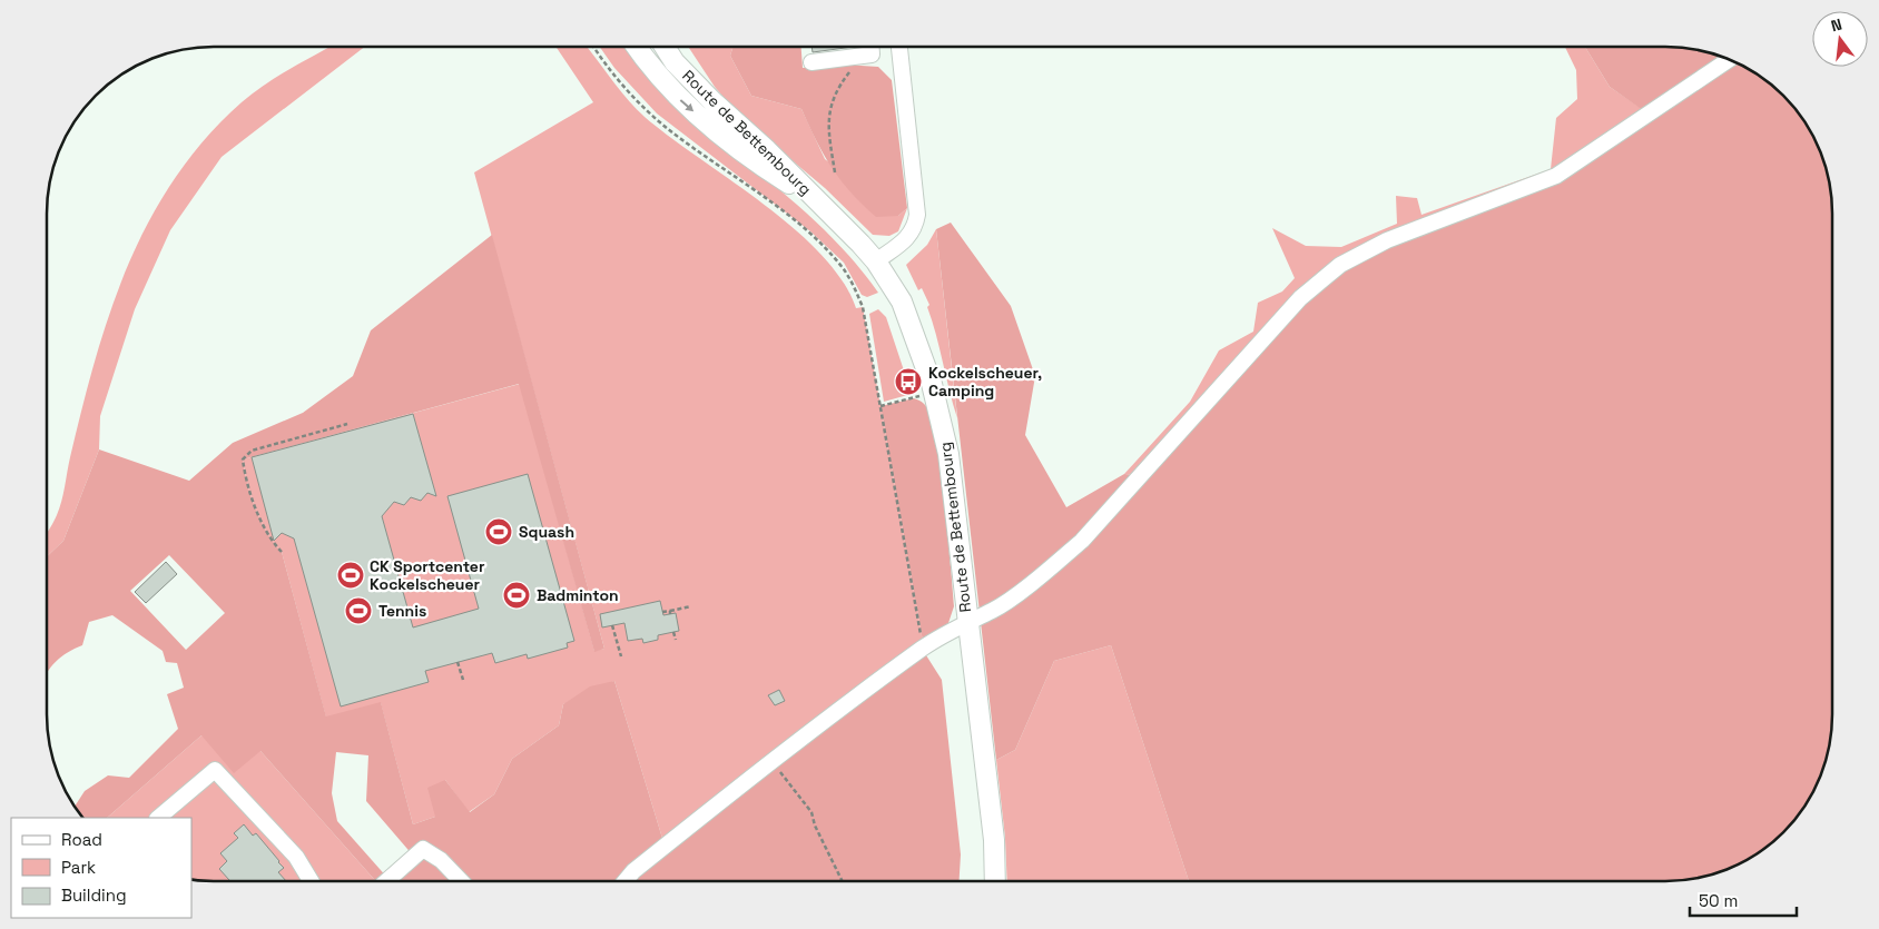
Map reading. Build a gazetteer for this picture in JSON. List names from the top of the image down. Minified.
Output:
{"streets":{"main road":["Route de Bettembourg"]},"places":{"bus stop":["Kockelscheuer, Camping"],"sports":["Squash","CK Sportcenter Kockelscheuer","Badminton","Tennis"]},"legend":["Road","Park","Building"],"scale_bar":"50 m","north":"top"}
